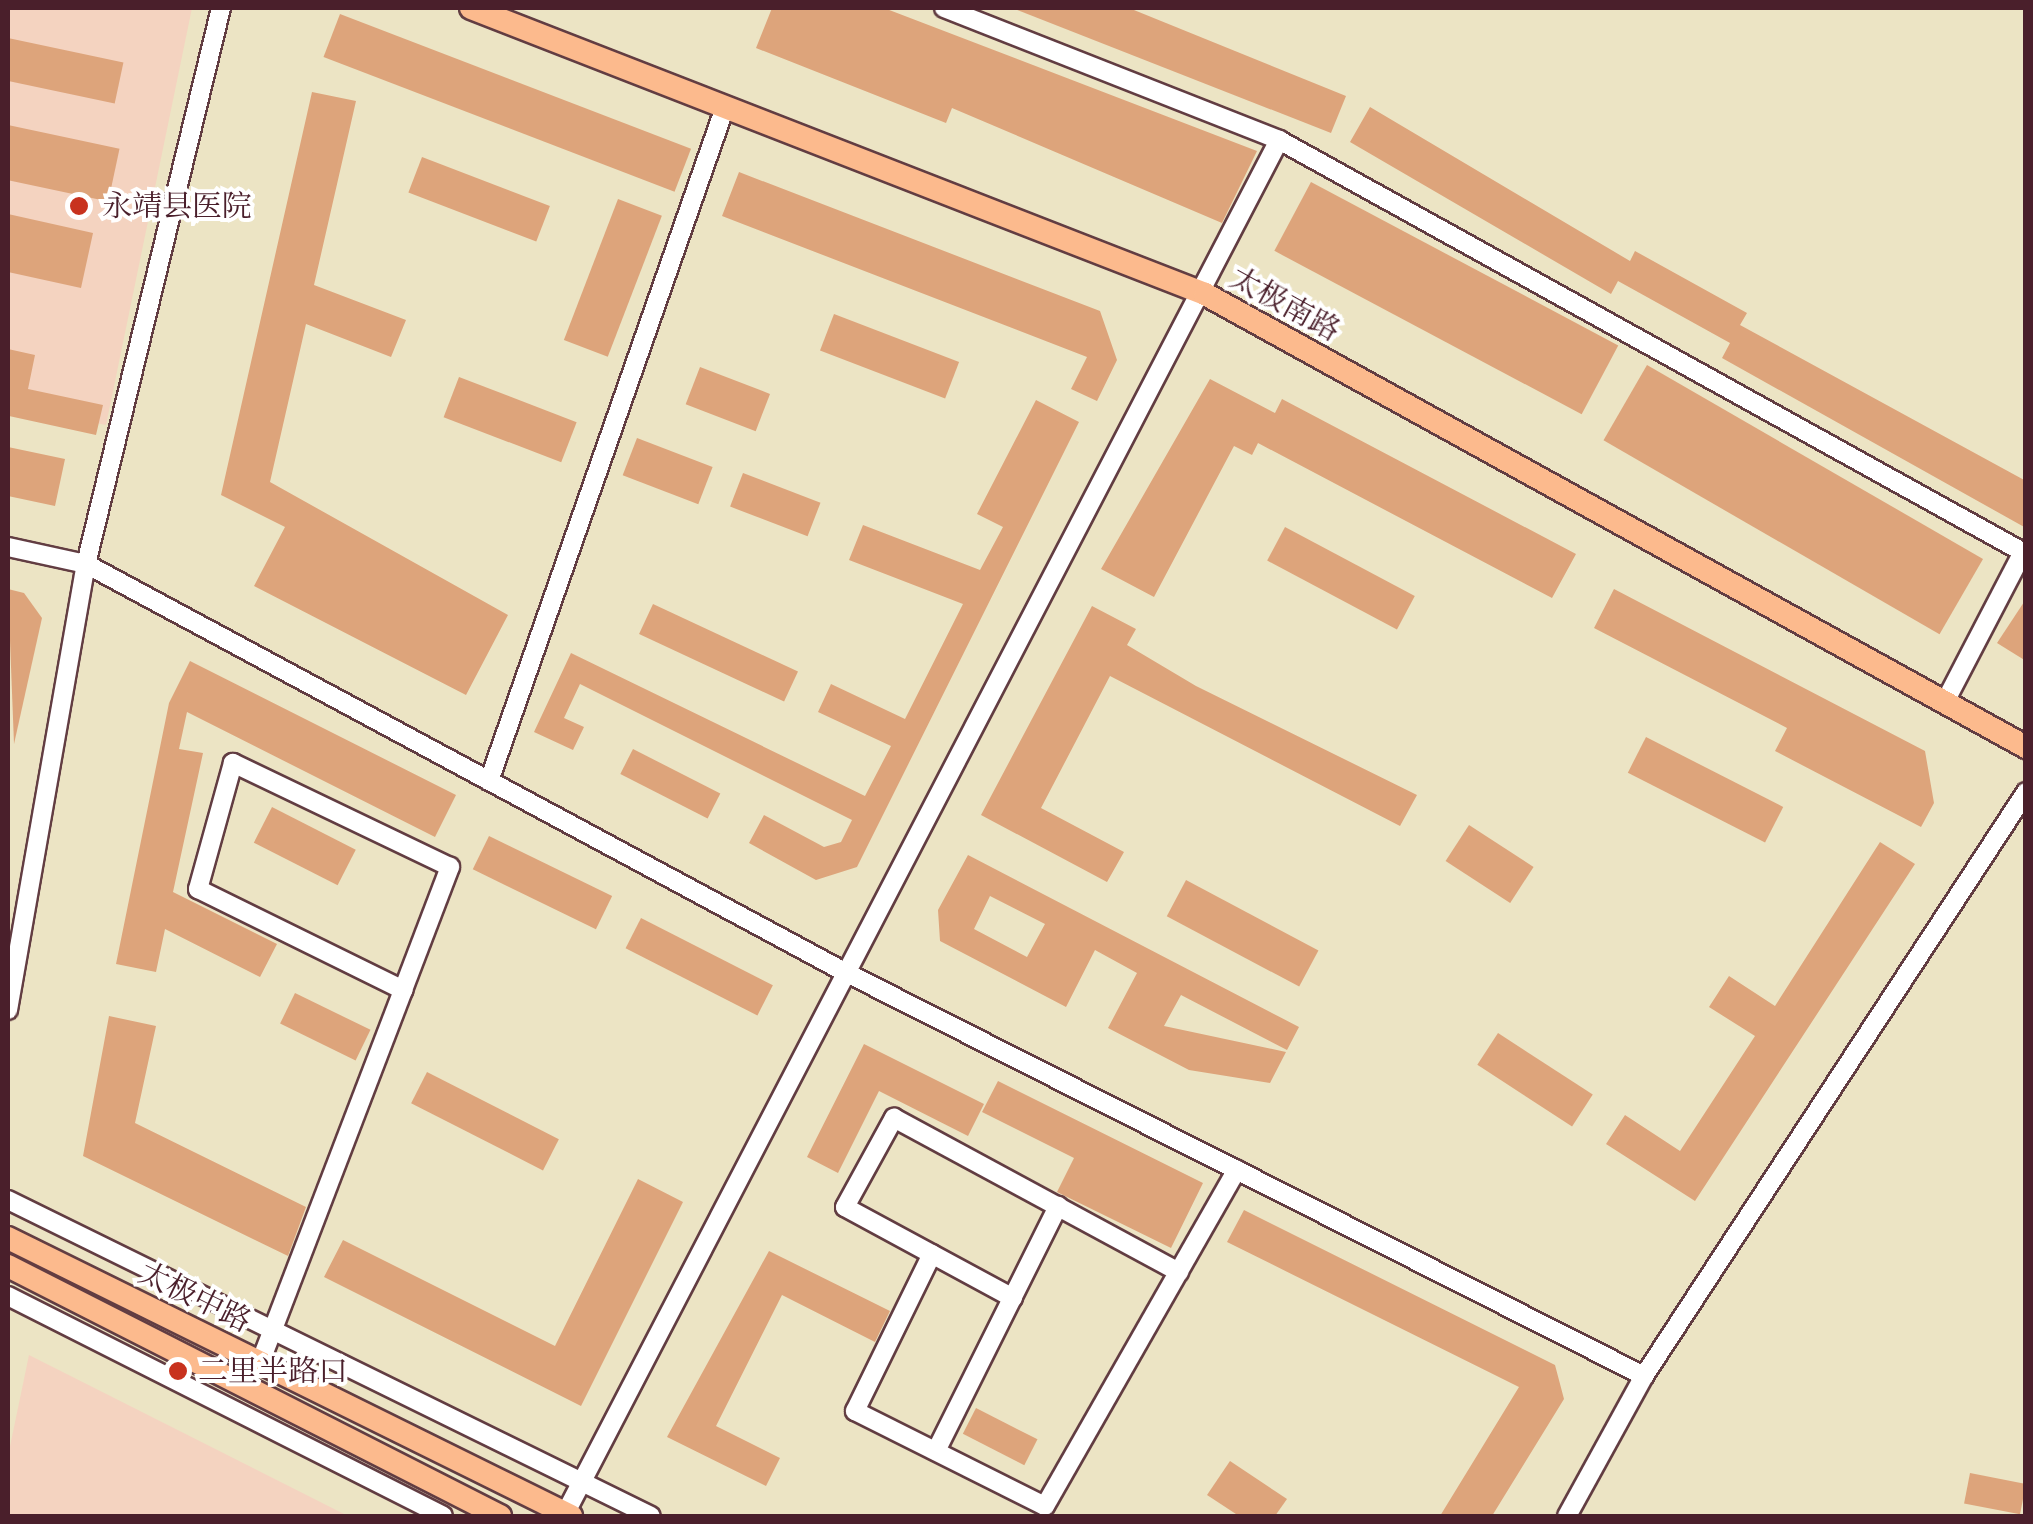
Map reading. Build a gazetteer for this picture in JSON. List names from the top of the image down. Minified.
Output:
{"streets":{"main road":["太极南路","太极中路"]},"places":["永靖县医院","二里半路口"]}
